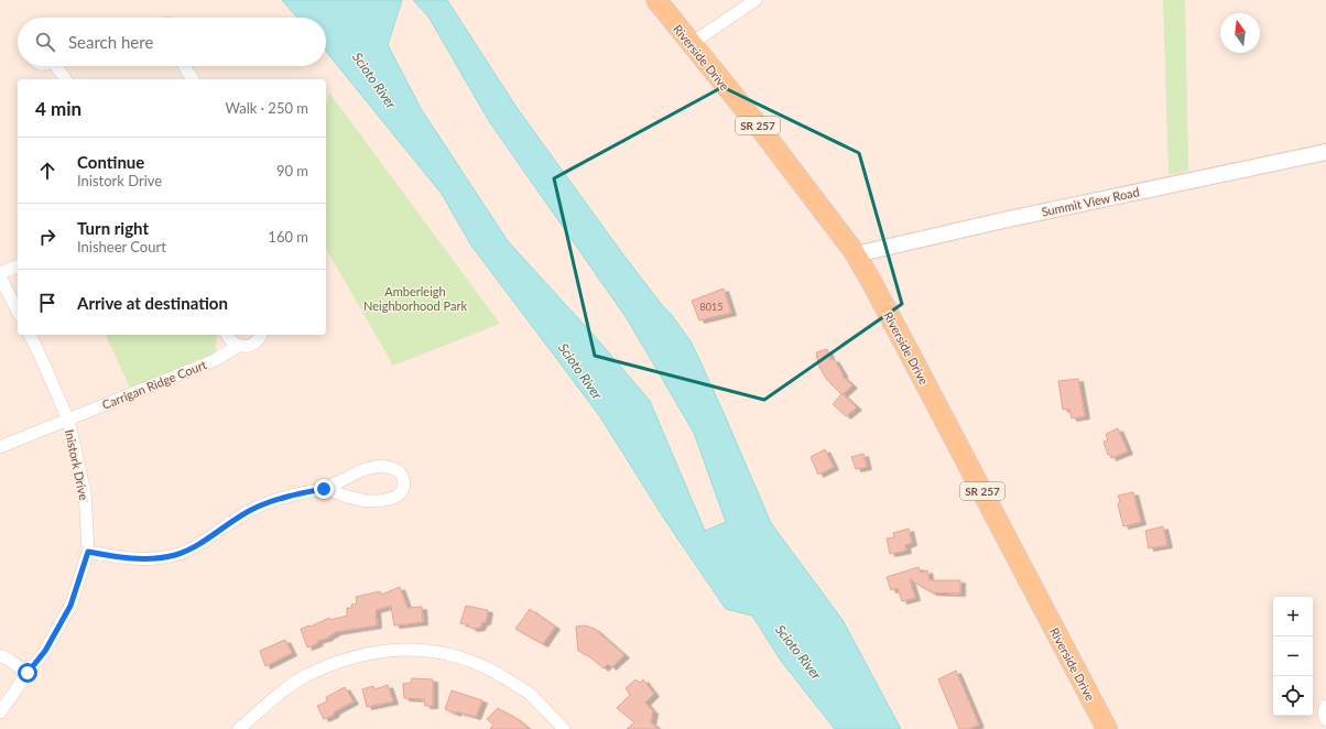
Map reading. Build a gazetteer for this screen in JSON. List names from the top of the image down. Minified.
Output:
{"streets":{"main road":["Riverside Drive","SR 257"],"street":["Summit View Road","Carrigan Ridge Court","Inistork Drive"]},"crossings":[["Riverside Drive","Summit View Road"],["Carrigan Ridge Court","Inistork Drive"]],"water":["Scioto River"],"parks":["Amberleigh Neighborhood Park"],"house_numbers":["8015"],"north":"top","page":{"search":"Search here","heading":["4 min","Walk · 250 m"],"list":[["Continue","Inistork Drive","90 m"],["Turn right","Inisheer Court","160 m"],"Arrive at destination"],"map_buttons":["+","−"]}}
